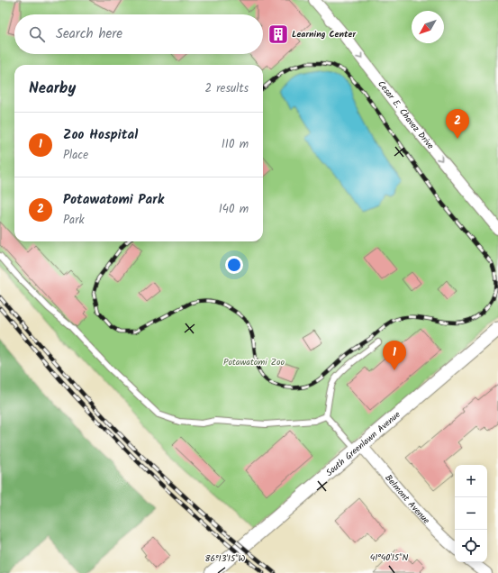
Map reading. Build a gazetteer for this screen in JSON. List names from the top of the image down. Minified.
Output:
{"streets":{"street":["Cesar E. Chavez Drive","South Greenlawn Avenue","Belmont Avenue"]},"crossings":[["South Greenlawn Avenue","Belmont Avenue"]],"one_way":["Cesar E. Chavez Drive"],"parks":["Potawatomi Zoo"],"places":{"building":["Learning Center"]},"north":"bottom left","page":{"search":"Search here","heading":["Nearby","2 results"],"pins":["2","1"],"list":[{"mark":"1","name":"Zoo Hospital","note":"Place","value":"110 m"},{"mark":"2","name":"Potawatomi Park","note":"Park","value":"140 m"}],"map_buttons":["+","−"]},"coordinates":["41°40'15\"N","86°13'15\"W"]}
